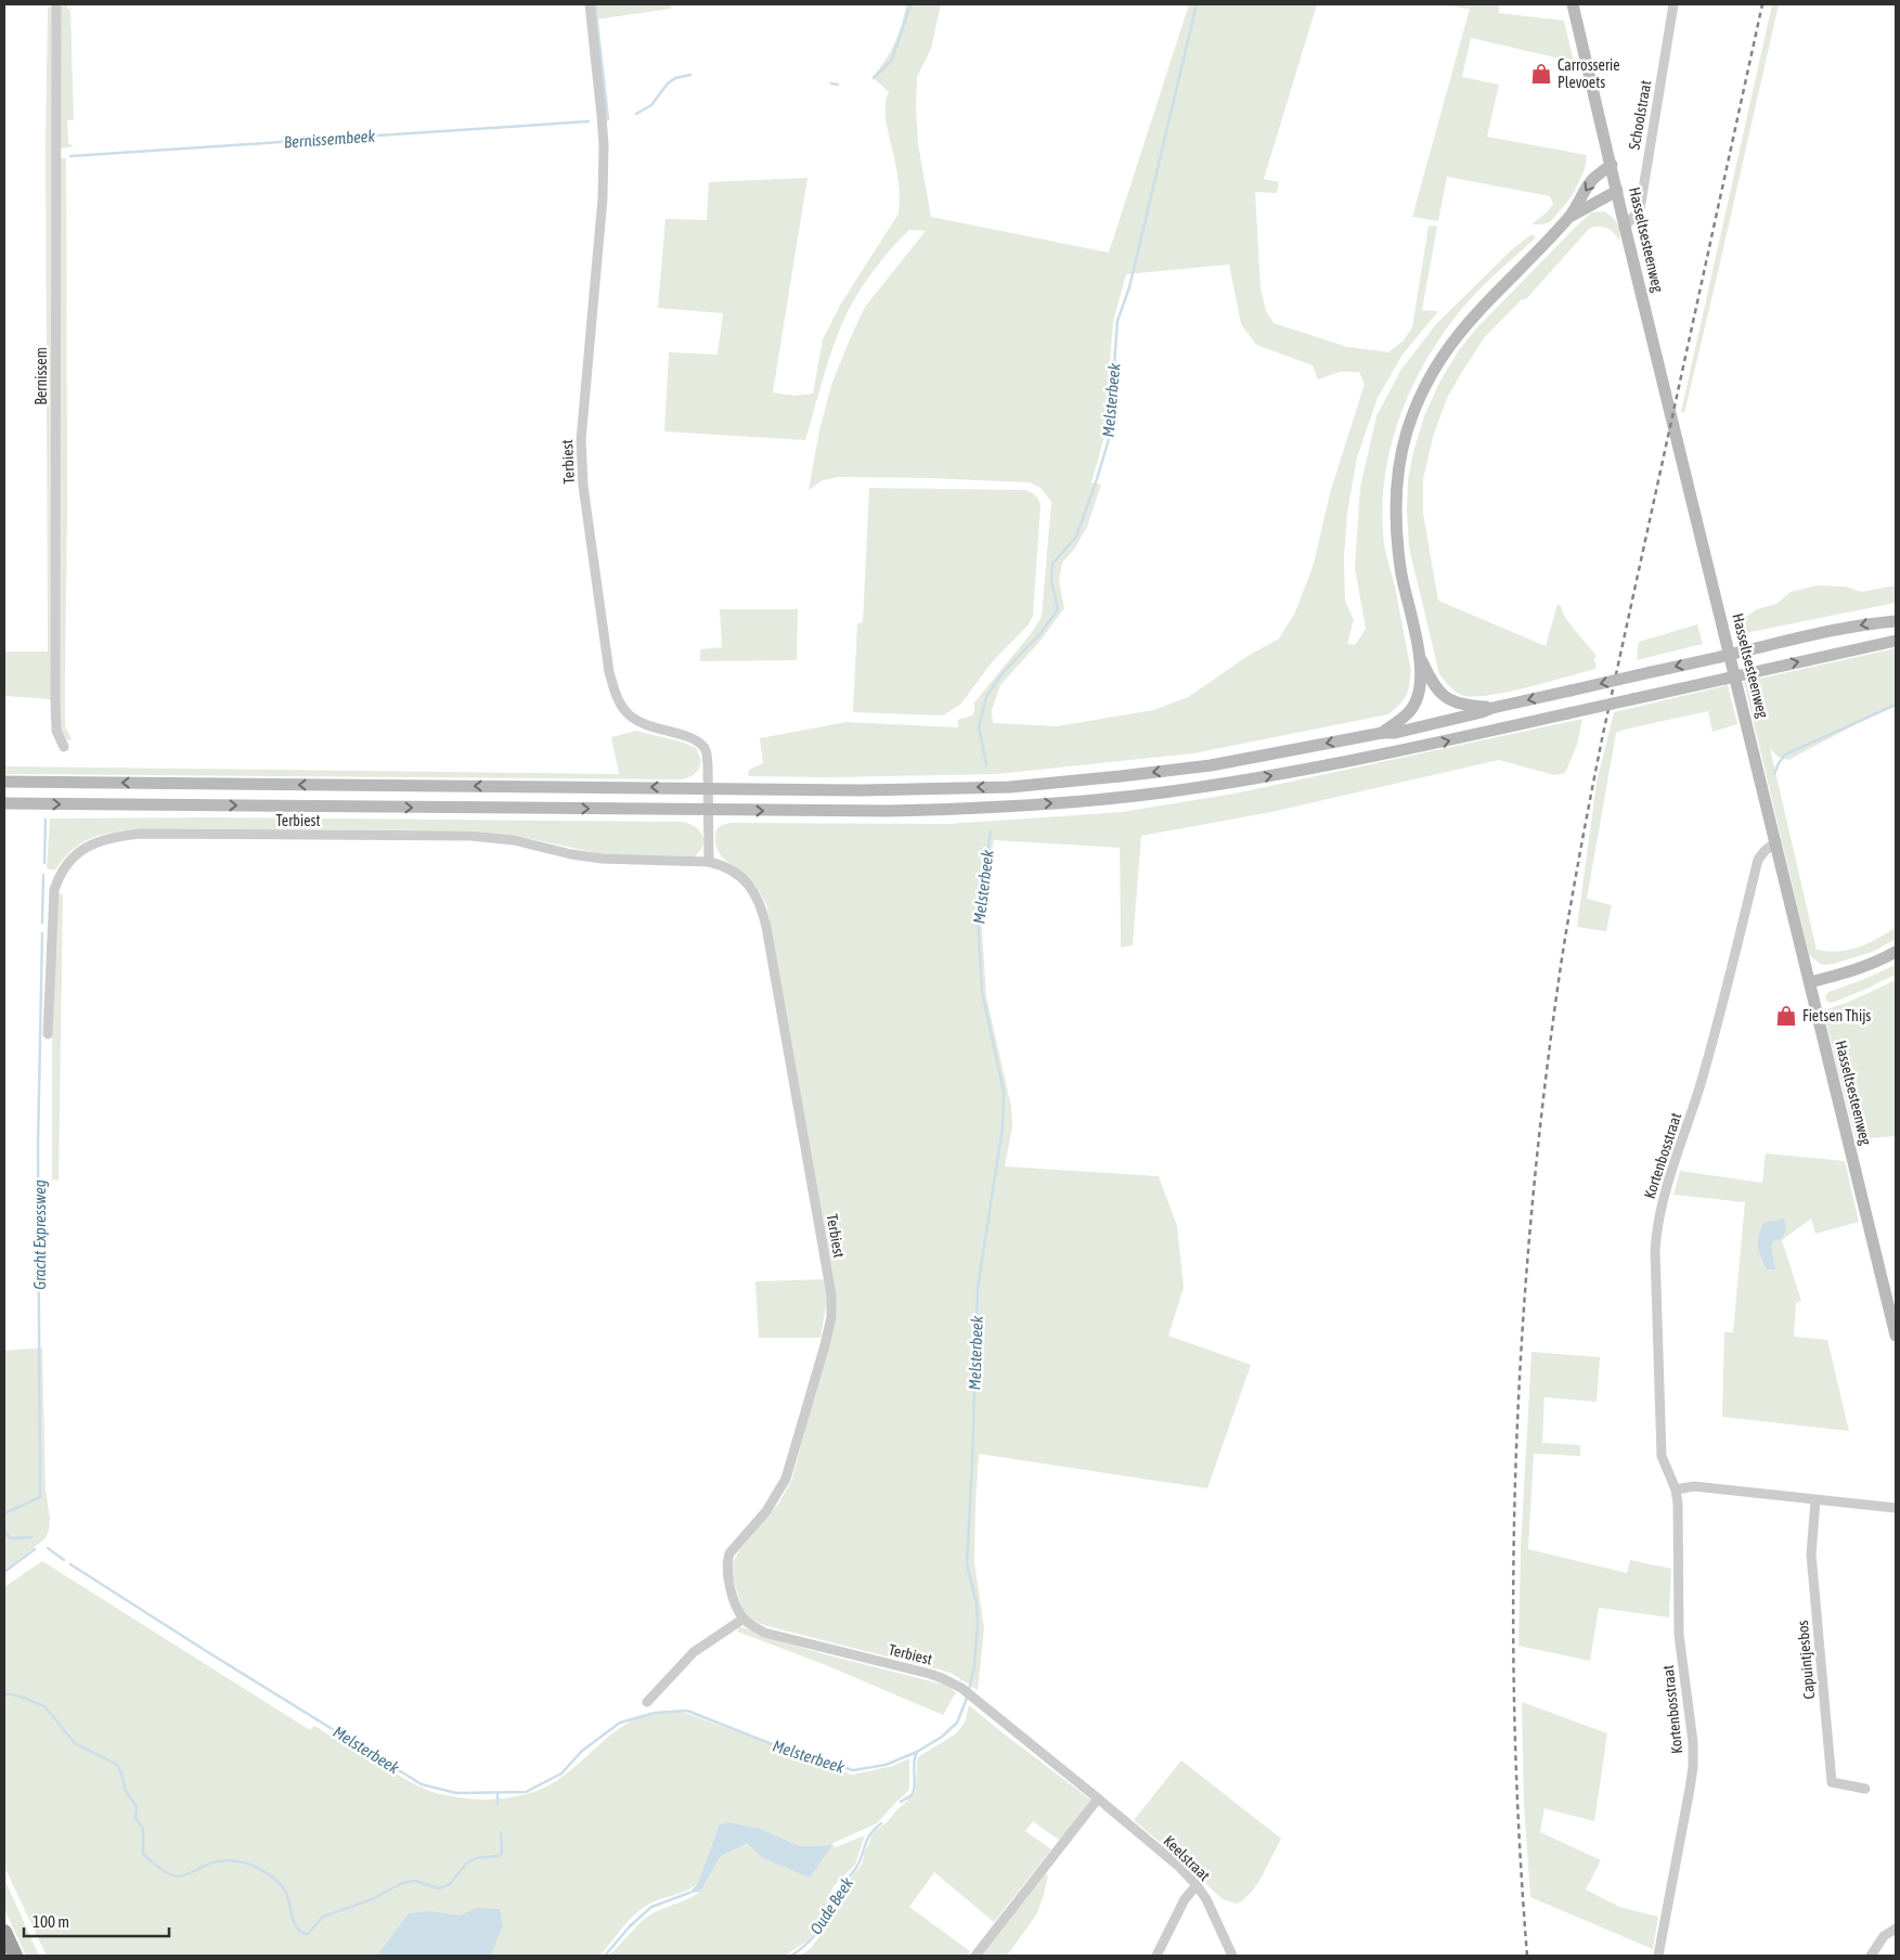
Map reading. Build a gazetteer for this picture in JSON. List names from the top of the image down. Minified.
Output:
{"streets":{"main road":["Hasseltsesteenweg"],"street":["Schoolstraat","Bernissem","Terbiest","Kortenbosstraat","Capuintjesbos","Keelstraat"]},"crossings":[["Schoolstraat","Hasseltsesteenweg"],["Hasseltsesteenweg","Kortenbosstraat"],["Terbiest","Keelstraat"]],"water":["Bernissembeek","Melsterbeek","Gracht Expressweg","Oude Beek"],"places":{"shop":["Carrosserie Plevoets","Fietsen Thijs"]},"scale_bar":"100 m"}
